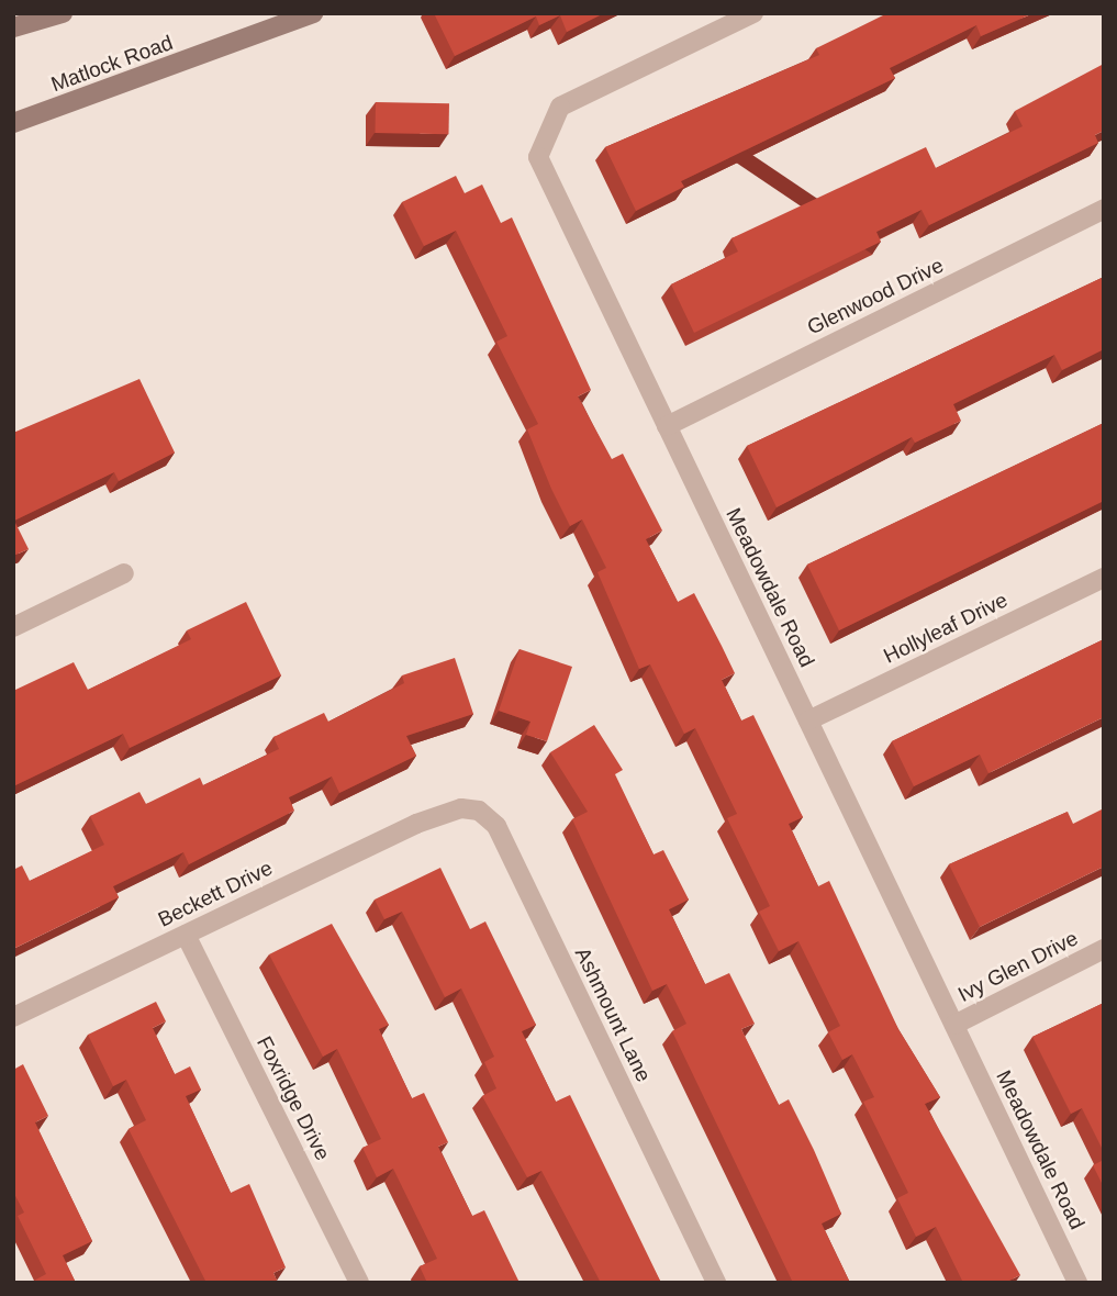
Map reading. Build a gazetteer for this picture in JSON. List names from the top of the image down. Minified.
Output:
{"streets":{"main road":["Matlock Road"],"street":["Glenwood Drive","Meadowdale Road","Hollyleaf Drive","Beckett Drive","Ivy Glen Drive","Ashmount Lane","Foxridge Drive"]},"crossings":[["Glenwood Drive","Meadowdale Road"],["Meadowdale Road","Hollyleaf Drive"],["Meadowdale Road","Ivy Glen Drive"],["Beckett Drive","Ashmount Lane"],["Beckett Drive","Foxridge Drive"]]}
